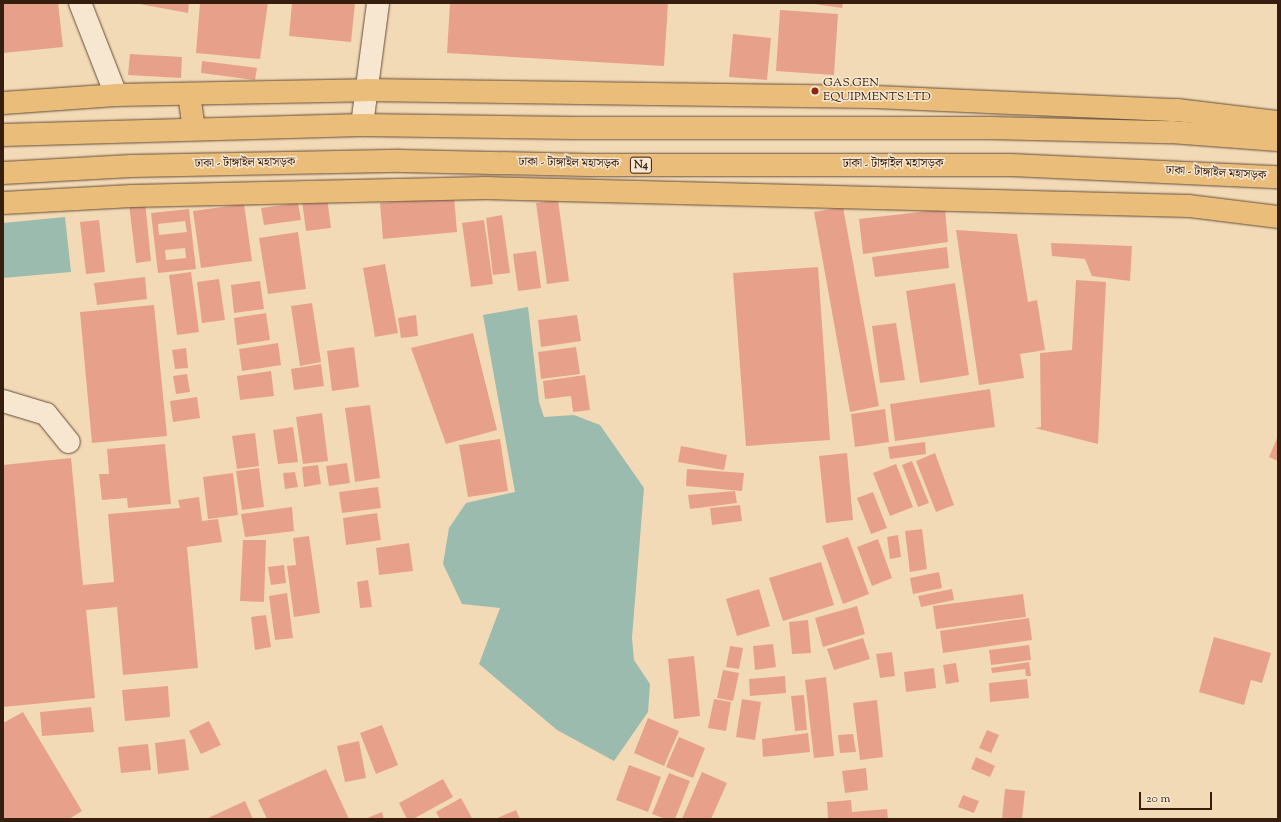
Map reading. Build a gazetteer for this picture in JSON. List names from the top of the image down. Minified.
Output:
{"streets":{"main road":["ঢাকা - টাঙ্গাইল মহাসড়ক","N4"]},"places":["GAS GEN EQUIPMENTS LTD"],"scale_bar":"20 m"}
